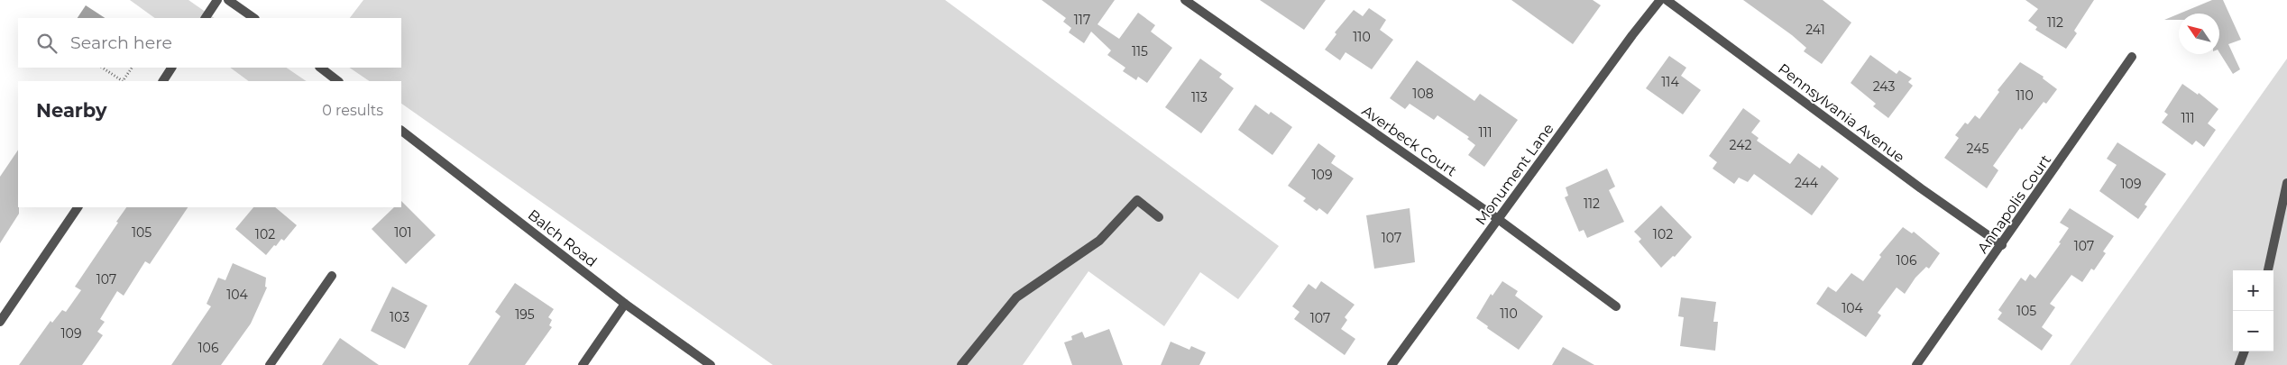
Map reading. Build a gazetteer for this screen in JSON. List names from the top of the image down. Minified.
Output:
{"streets":{"street":["Pennsylvania Avenue","Averbeck Court","Monument Lane","Annapolis Court","Balch Road"]},"crossings":[["Pennsylvania Avenue","Annapolis Court"],["Averbeck Court","Monument Lane"]],"house_numbers":["117","112","241","110","115","114","243","108","110","113","111","111","242","245","109","244","109","112","105","101","102","102","107","107","106","107","104","104","105","110","195","103","107","109","106"],"north":"top left","page":{"search":"Search here","heading":["Nearby","0 results"],"map_buttons":["+","−"]}}
